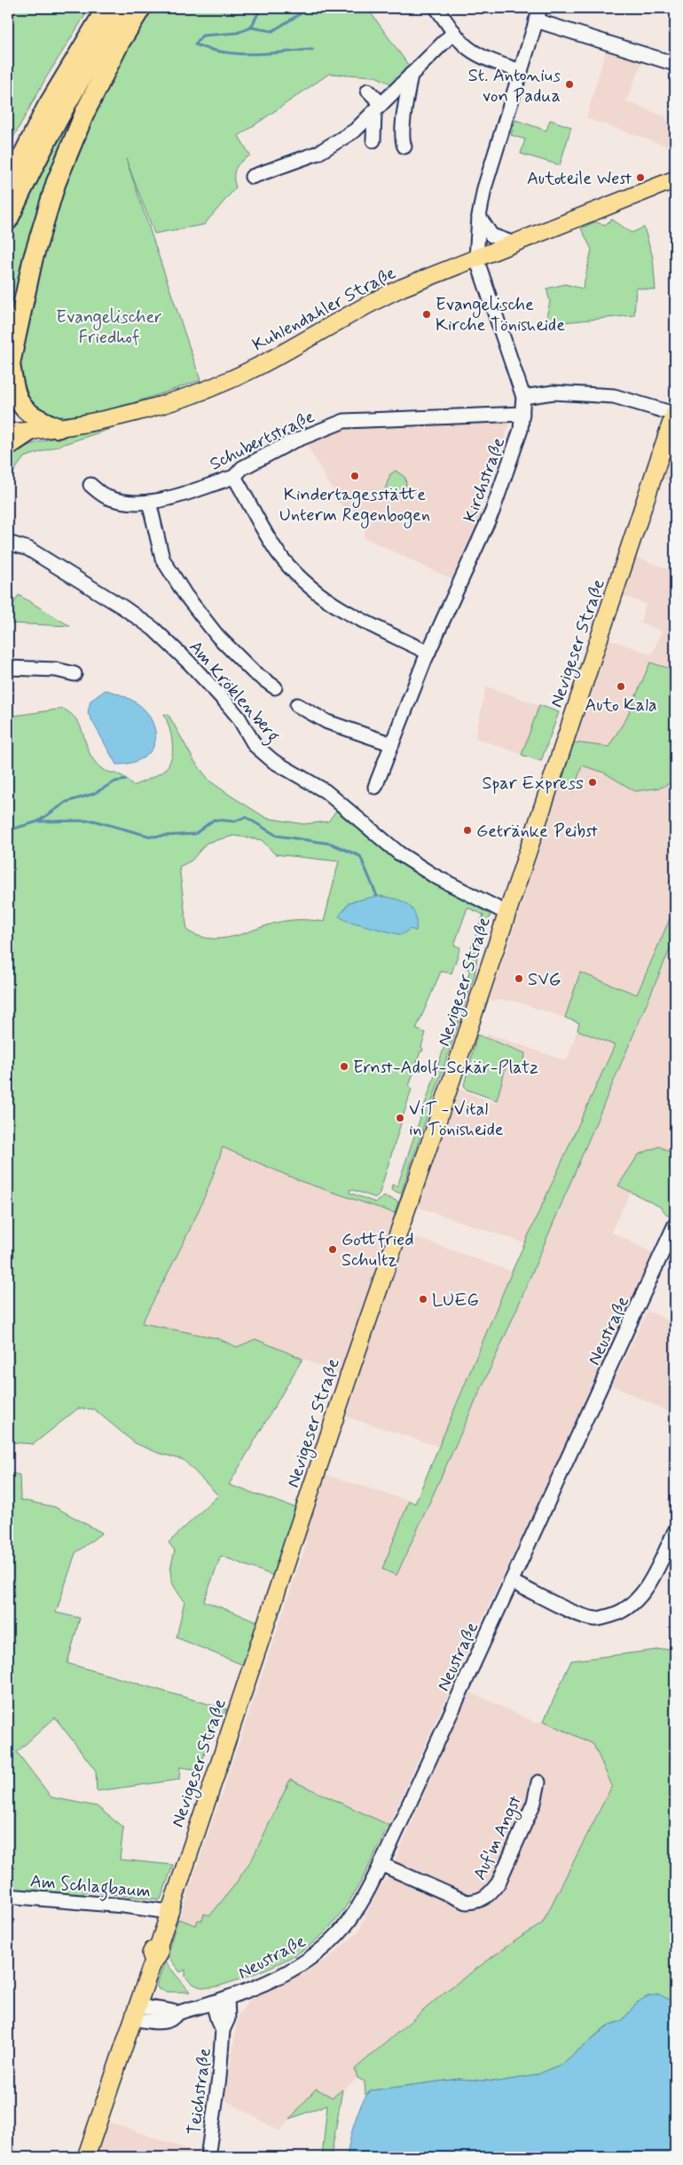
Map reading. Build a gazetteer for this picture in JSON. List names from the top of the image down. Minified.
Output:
{"streets":{"main road":["Kuhlendahler Straße","Nevigeser Straße"],"street":["Schubertstraße","Kirchstraße","Am Kröklenberg","Neustraße","Auf'm Angst","Am Schlagbaum","Teichstraße"]},"crossings":[["Kuhlendahler Straße","Kirchstraße"],["Schubertstraße","Kirchstraße"],["Nevigeser Straße","Am Kröklenberg"],["Nevigeser Straße","Neustraße"],["Nevigeser Straße","Am Schlagbaum"],["Neustraße","Auf'm Angst"],["Neustraße","Teichstraße"]],"parks":["Evangelischer Friedhof"],"places":["St. Antonius von Padua","Autoteile West","Evangelische Kirche Tönisheide","Kindertagesstätte Unterm Regenbogen","Auto Kala","Spar Express","Getränke Peibst","SVG","Ernst-Adolf-Sckär-Platz","ViT - Vital in Tönisheide","Gottfried Schultz","LUEG"]}
